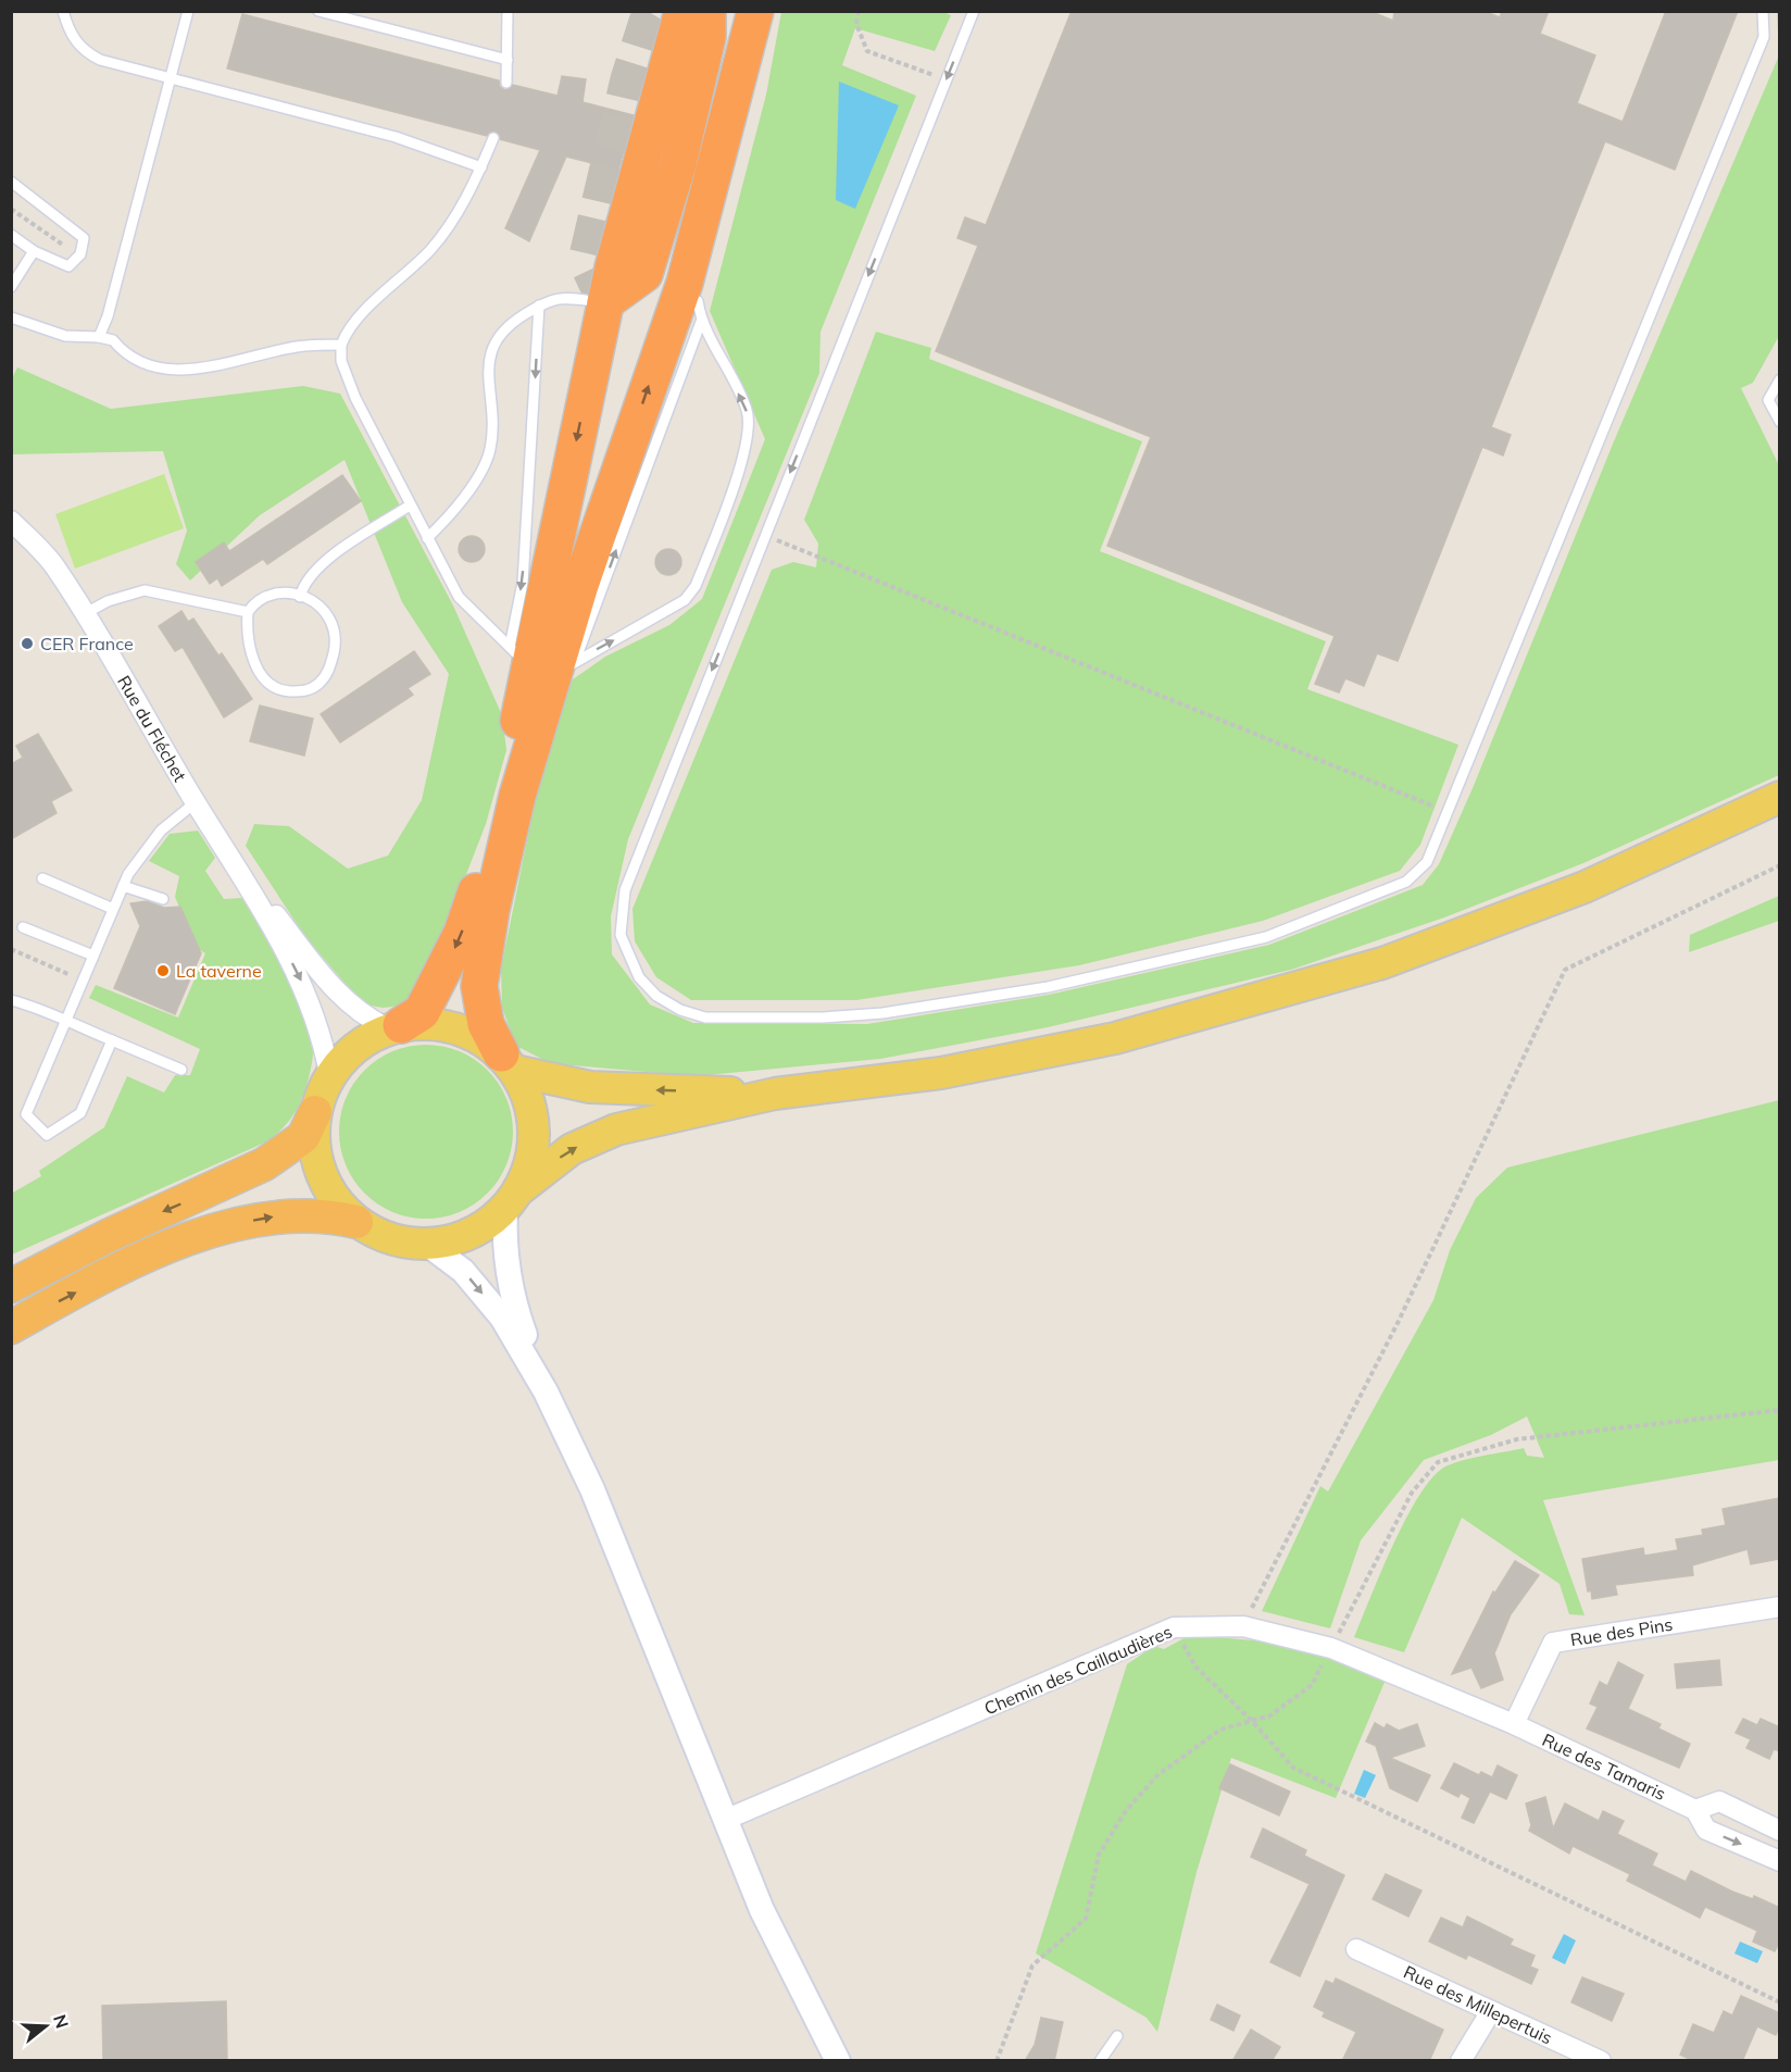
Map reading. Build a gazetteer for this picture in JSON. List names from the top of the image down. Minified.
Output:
{"streets":{"street":["Rue du Fléchet","Rue des Pins","Chemin des Caillaudières","Rue des Tamaris","Rue des Millepertuis"]},"crossings":[["Rue des Pins","Chemin des Caillaudières"],["Rue des Pins","Rue des Tamaris"],["Chemin des Caillaudières","Rue des Tamaris"]],"places":["CER France","La taverne"],"north":"right"}
